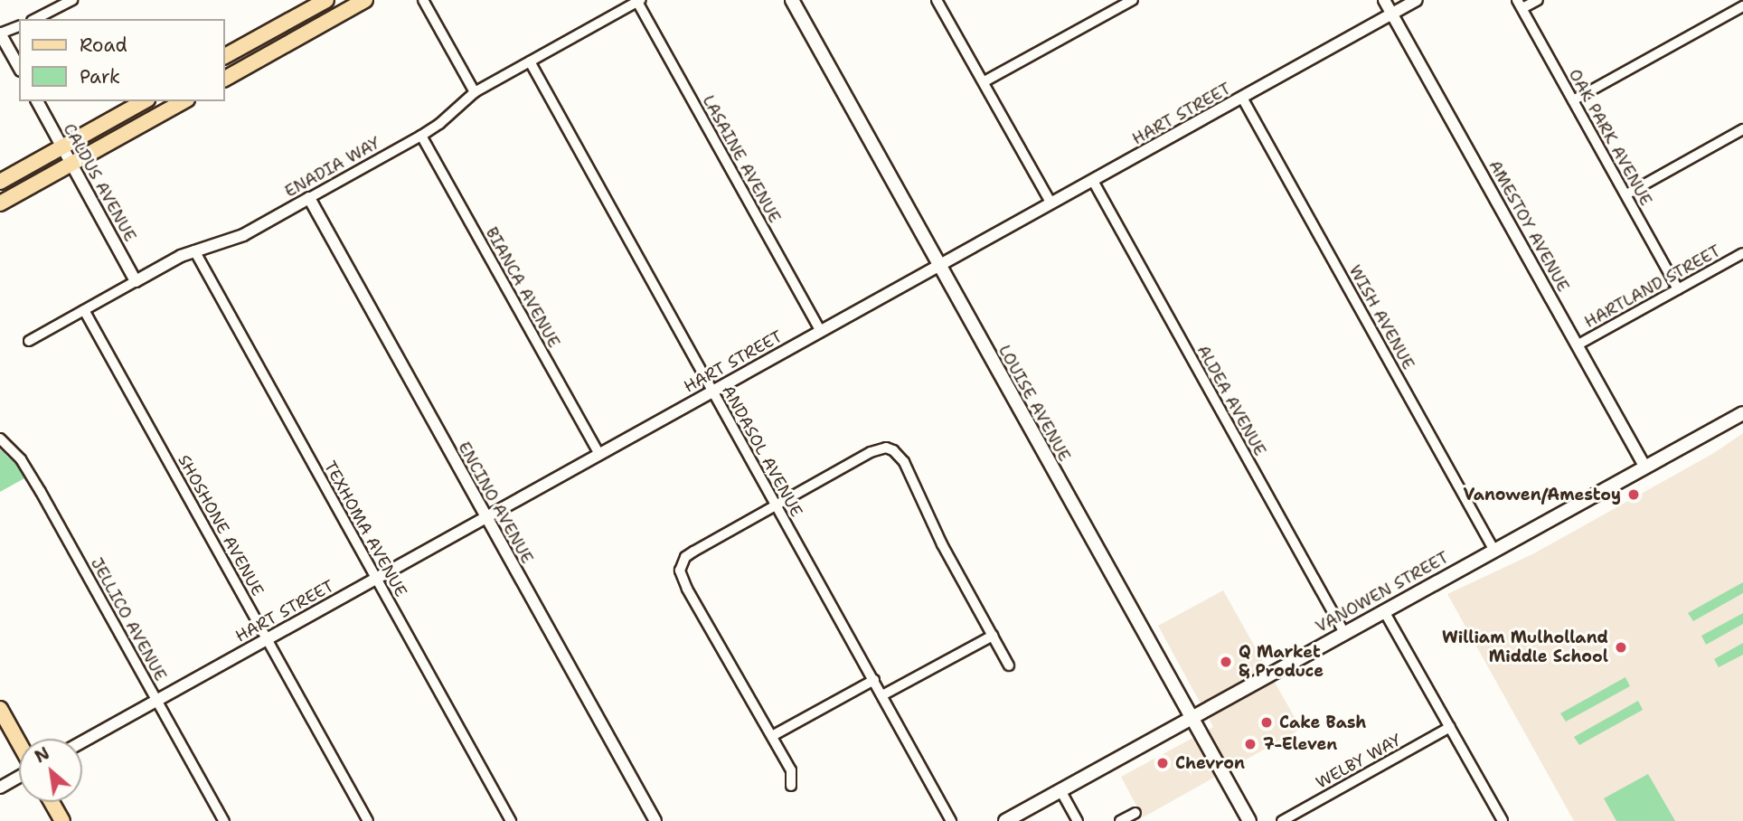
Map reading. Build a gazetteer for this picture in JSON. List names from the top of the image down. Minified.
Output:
{"streets":{"main road":["LOUISE AVENUE","VANOWEN STREET"],"street":["HART STREET","OAK PARK AVENUE","LASAINE AVENUE","ENADIA WAY","CALDUS AVENUE","AMESTOY AVENUE","HARTLAND STREET","BIANCA AVENUE","WISH AVENUE","ALDEA AVENUE","ANDASOL AVENUE","ENCINO AVENUE","SHOSHONE AVENUE","TEXHOMA AVENUE","JELLICO AVENUE","WELBY WAY"]},"crossings":[["HART STREET","LASAINE AVENUE"],["HART STREET","AMESTOY AVENUE"],["HART STREET","BIANCA AVENUE"],["HART STREET","WISH AVENUE"],["HART STREET","ALDEA AVENUE"],["HART STREET","LOUISE AVENUE"],["HART STREET","ANDASOL AVENUE"],["HART STREET","ENCINO AVENUE"],["HART STREET","SHOSHONE AVENUE"],["HART STREET","TEXHOMA AVENUE"],["HART STREET","JELLICO AVENUE"],["OAK PARK AVENUE","HARTLAND STREET"],["LASAINE AVENUE","ENADIA WAY"],["ENADIA WAY","CALDUS AVENUE"],["ENADIA WAY","BIANCA AVENUE"],["ENADIA WAY","ANDASOL AVENUE"],["ENADIA WAY","ENCINO AVENUE"],["ENADIA WAY","SHOSHONE AVENUE"],["ENADIA WAY","TEXHOMA AVENUE"],["AMESTOY AVENUE","HARTLAND STREET"],["AMESTOY AVENUE","VANOWEN STREET"],["WISH AVENUE","VANOWEN STREET"],["ALDEA AVENUE","VANOWEN STREET"],["LOUISE AVENUE","VANOWEN STREET"]],"places":["Vanowen/Amestoy","William Mulholland Middle School","Q Market & Produce","Cake Bash","7-Eleven","Chevron"],"legend":["Road","Park"],"north":"top left"}
